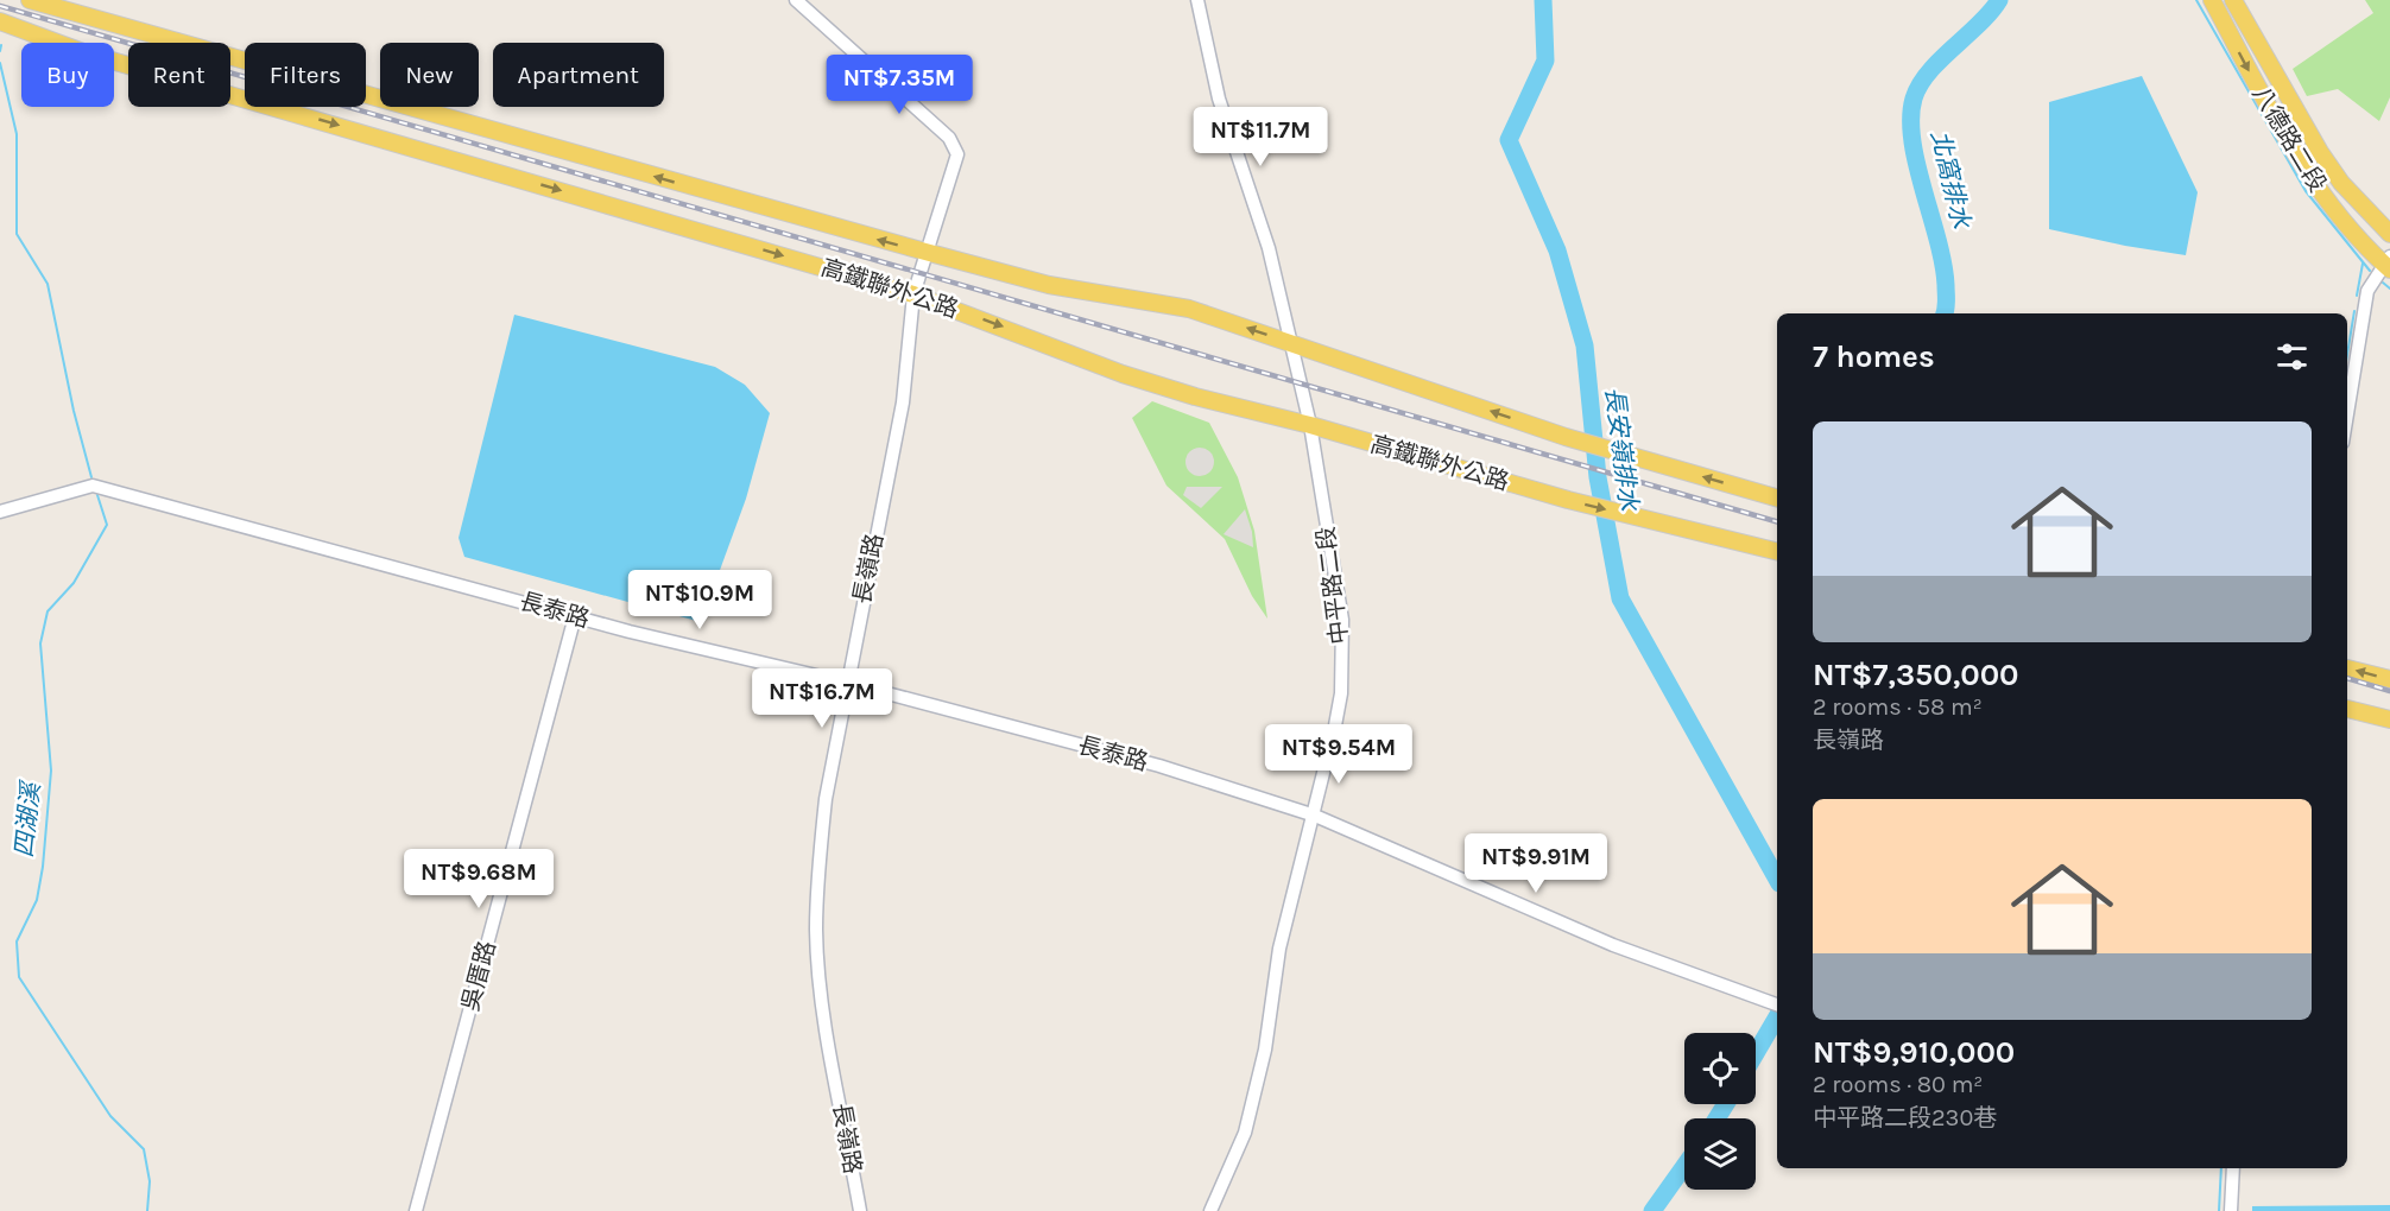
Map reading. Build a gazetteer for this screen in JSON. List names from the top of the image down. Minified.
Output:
{"streets":{"main road":["八德路二段","高鐵聯外公路"],"street":["長嶺路","中平路二段","長泰路","吳厝路"]},"crossings":[["高鐵聯外公路","長嶺路"],["高鐵聯外公路","中平路二段"],["長嶺路","長泰路"],["中平路二段","長泰路"],["長泰路","吳厝路"]],"water":["北窩排水","長安嶺排水","四湖溪"],"page":{"chip":["Buy","Rent","Filters","New","Apartment"],"price":["NT$7.35M","NT$11.7M","NT$10.9M","NT$16.7M","NT$9.54M","NT$9.91M","NT$9.68M"],"heading":"7 homes","list":[{"name":"NT$7,350,000","note":"2 rooms · 58 m² · 長嶺路"},{"name":"NT$9,910,000","note":"2 rooms · 80 m² · 中平路二段230巷"}]}}
